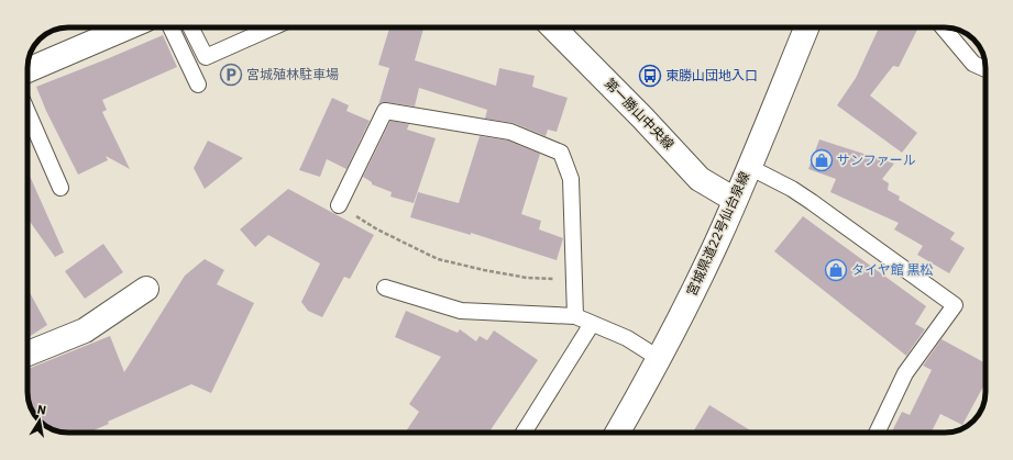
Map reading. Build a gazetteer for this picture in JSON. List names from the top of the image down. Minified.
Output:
{"streets":{"street":["第一勝山中央線","宮城県道22号仙台泉線"]},"crossings":[["第一勝山中央線","宮城県道22号仙台泉線"]],"places":{"parking":["宮城殖林駐車場"],"bus stop":["東勝山団地入口"],"shop":["サンファール","タイヤ館 黒松"]},"north":"top"}
